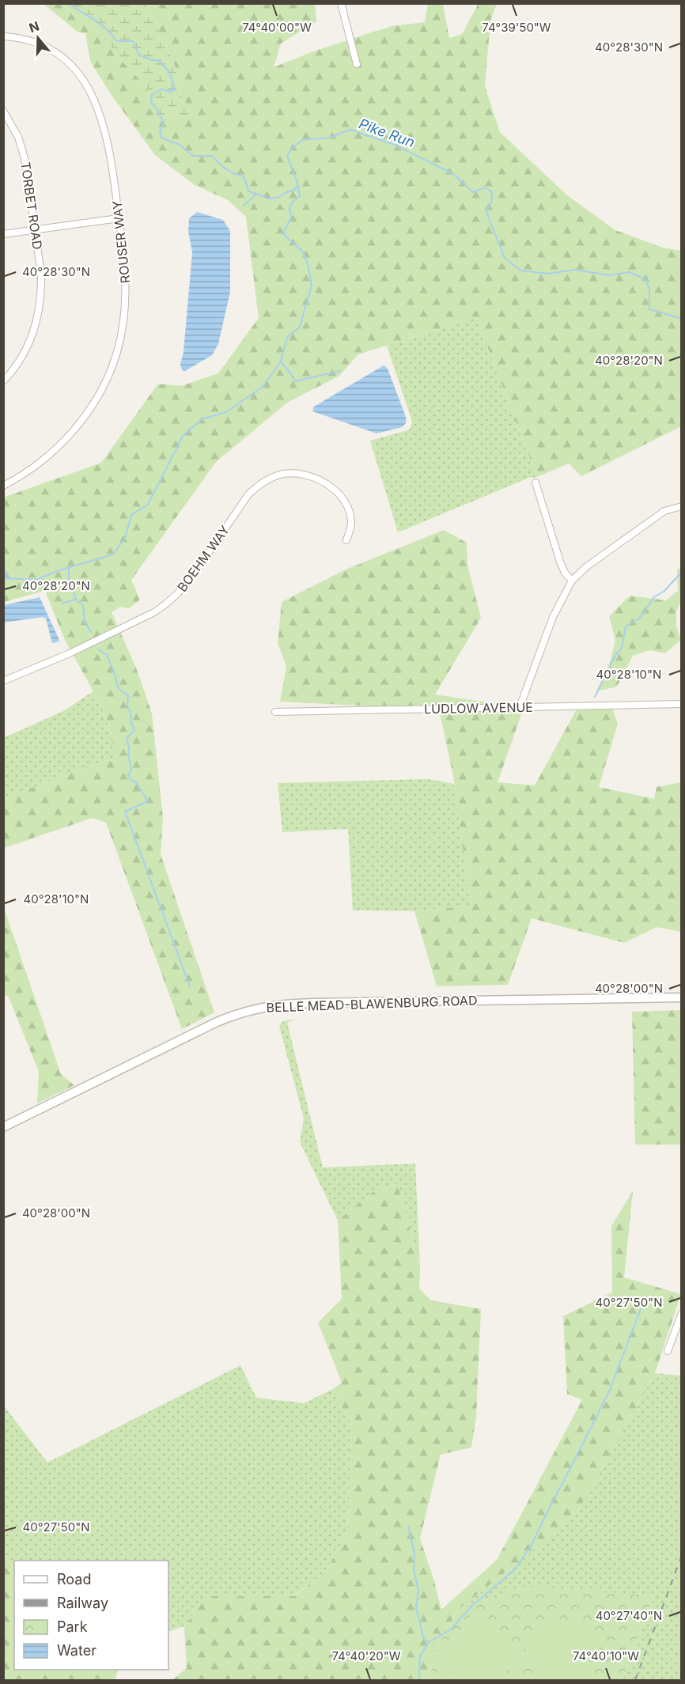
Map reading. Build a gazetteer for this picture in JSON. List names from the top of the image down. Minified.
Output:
{"streets":{"street":["TORBET ROAD","ROUSER WAY","BOEHM WAY","LUDLOW AVENUE","BELLE MEAD-BLAWENBURG ROAD"]},"water":["Pike Run"],"legend":["Road","Railway","Park","Water"],"north":"top","coordinates":["74°39'50\"W","74°40'00\"W","40°28'30\"N","40°28'20\"N","40°28'10\"N","40°28'00\"N","40°27'50\"N","40°27'40\"N","74°40'20\"W","74°40'10\"W"]}
